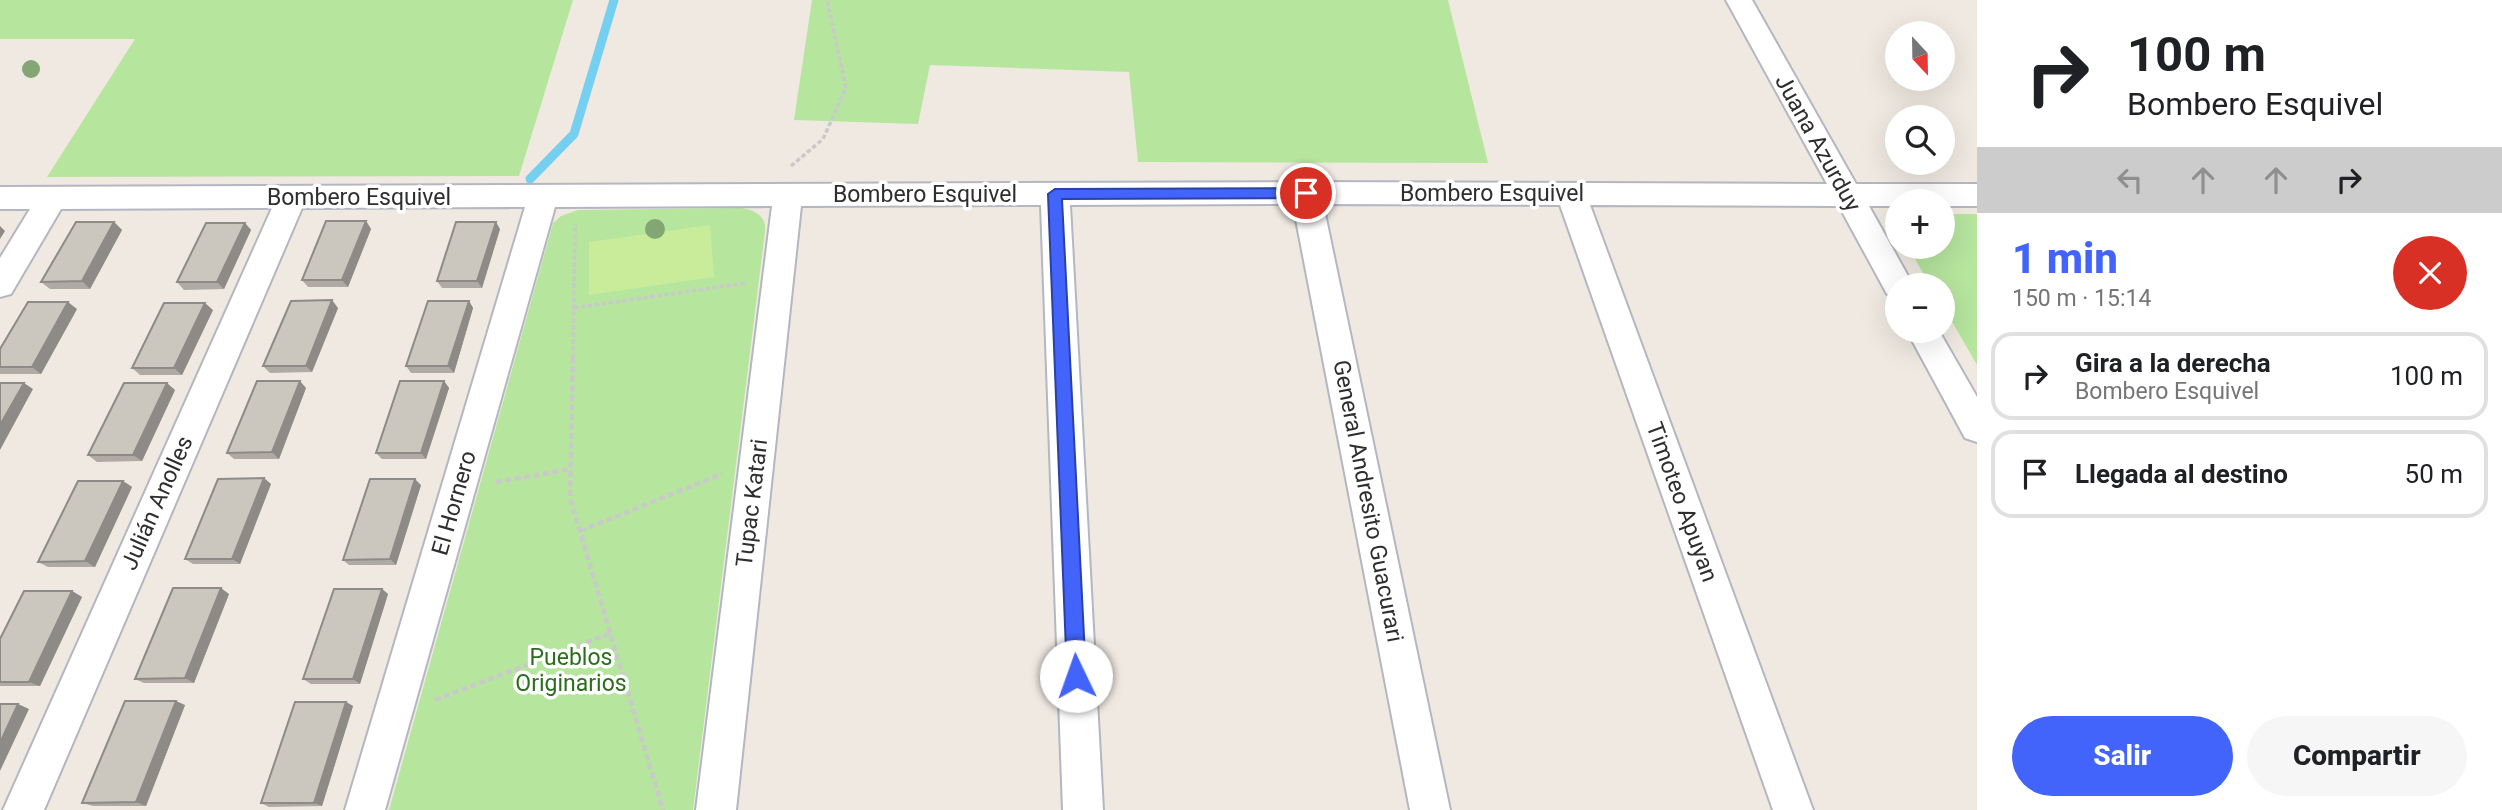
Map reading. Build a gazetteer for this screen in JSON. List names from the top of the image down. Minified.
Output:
{"streets":{"street":["Juana Azurduy","Bombero Esquivel","General Andresito Guacurari","Timoteo Apuyan","Julián Anolles","El Hornero","Tupac Katari"]},"crossings":[["Juana Azurduy","Bombero Esquivel"],["Bombero Esquivel","General Andresito Guacurari"],["Bombero Esquivel","Timoteo Apuyan"],["Bombero Esquivel","Julián Anolles"],["Bombero Esquivel","El Hornero"],["Bombero Esquivel","Tupac Katari"]],"parks":["Pueblos Originarios"],"north":"bottom","page":{"turn":["100 m","Bombero Esquivel"],"map_buttons":["+","−"],"heading":["1 min","150 m · 15:14"],"list":[{"name":"Gira a la derecha","note":"Bombero Esquivel","value":"100 m"},{"name":"Llegada al destino","value":"50 m"}],"buttons":["Salir","Compartir"]}}
